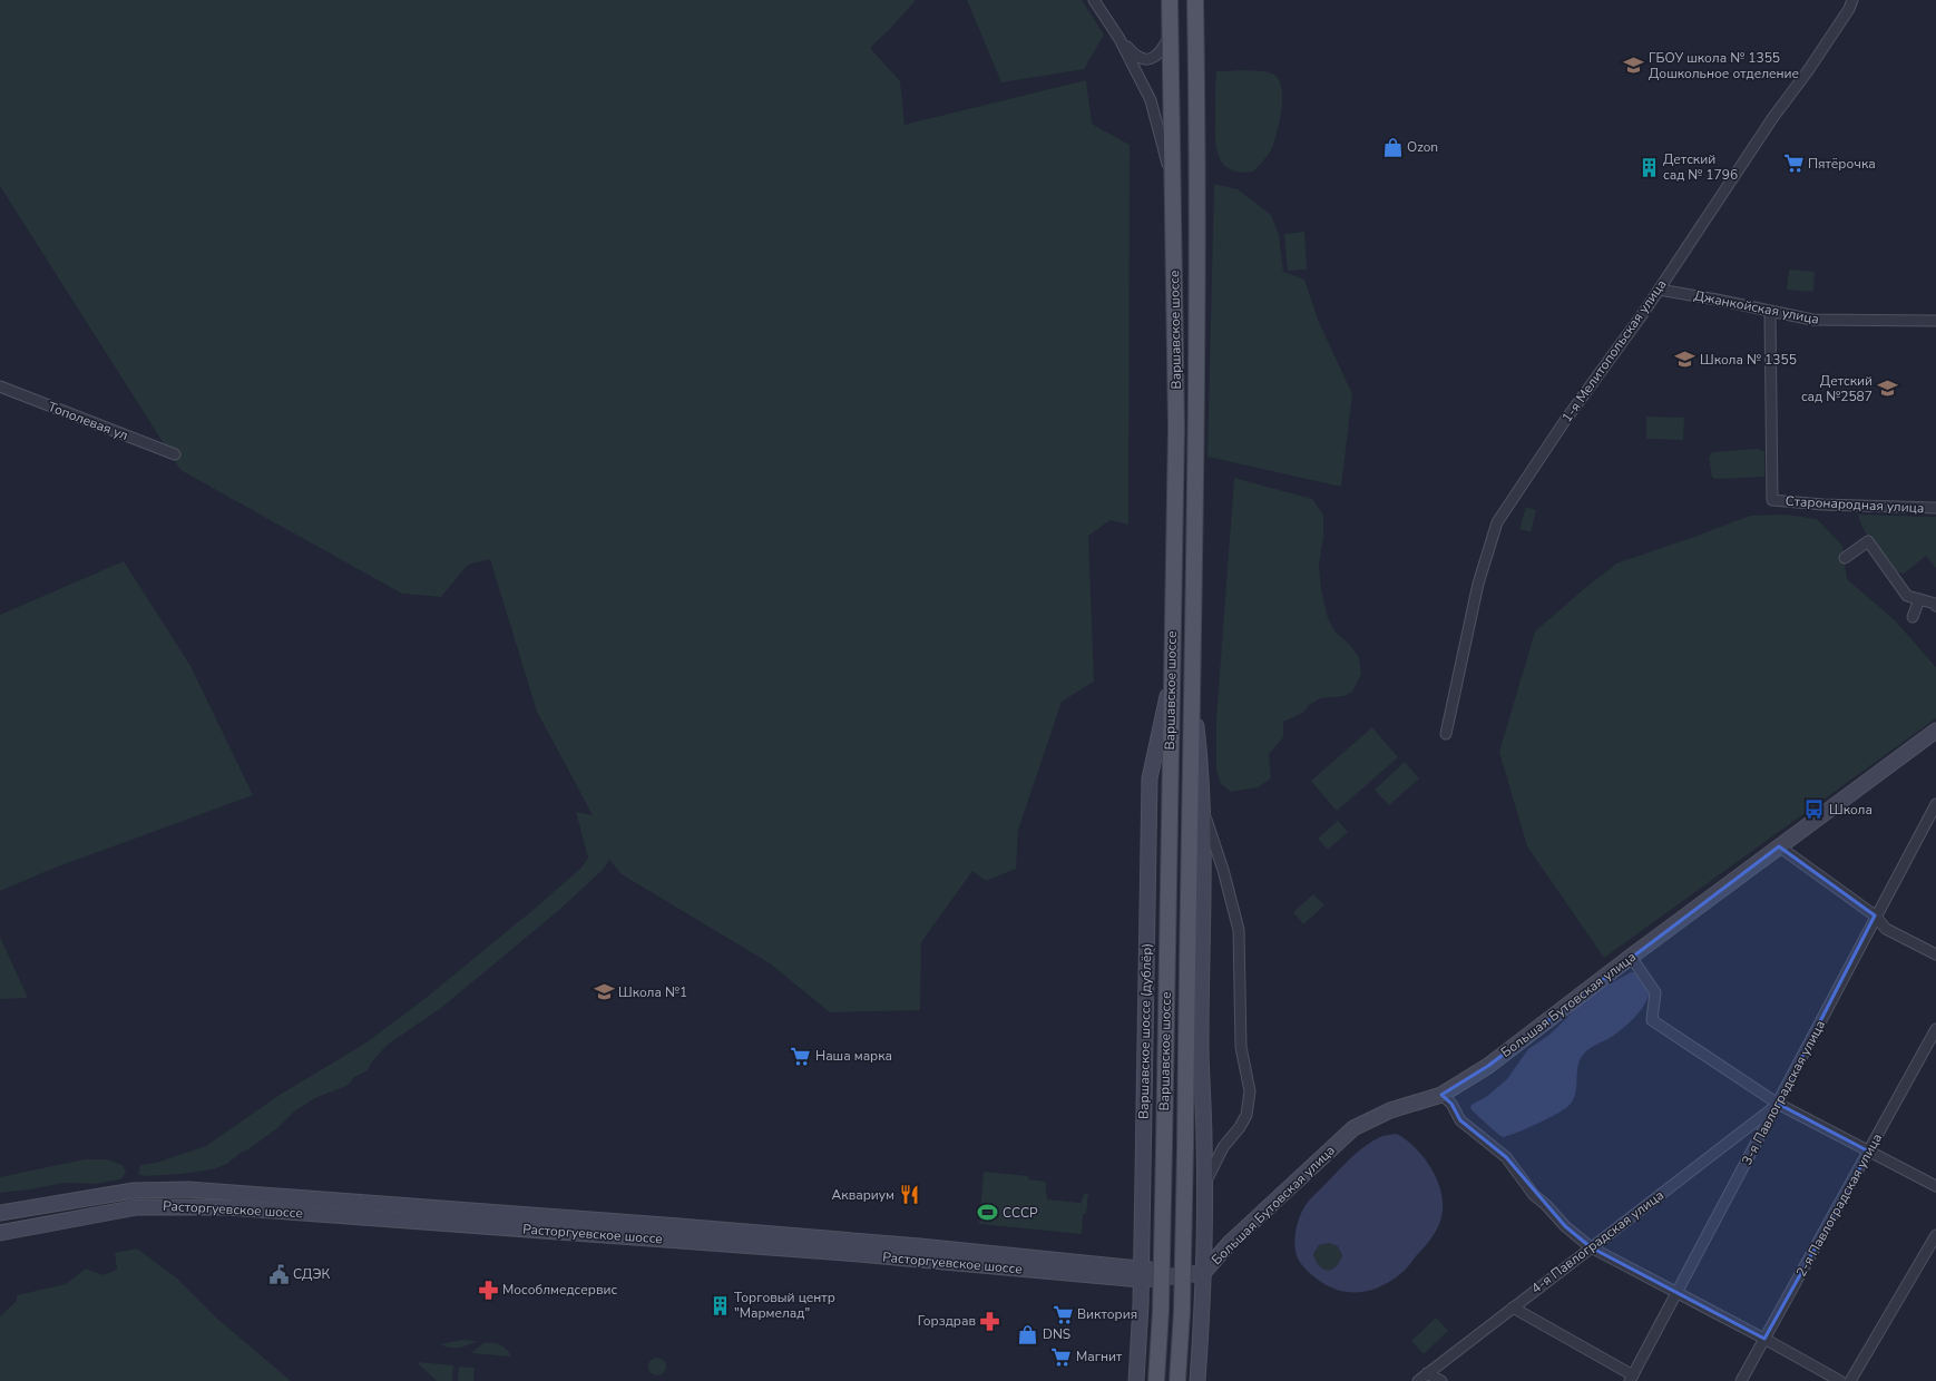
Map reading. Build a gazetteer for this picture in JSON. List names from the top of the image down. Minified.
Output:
{"streets":{"main road":["Варшавское шоссе","Большая Бутовская улица","Варшавское шоссе (дублёр)","Расторгуевское шоссе"],"street":["Джанкойская улица","1-я Мелитопольская улица","Тополевая ул","Старонародная улица","3-я Павлоградская улица","2-я Павлоградская улица","4-я Павлоградская улица"]},"crossings":[["Джанкойская улица","1-я Мелитопольская улица"],["Джанкойская улица","Старонародная улица"],["Варшавское шоссе","Варшавское шоссе (дублёр)"],["Варшавское шоссе (дублёр)","Расторгуевское шоссе"],["3-я Павлоградская улица","4-я Павлоградская улица"]],"places":{"school or university":["ГБОУ школа № 1355 Дошкольное отделение","Школа № 1355","Детский сад №2587","Школа №1"],"shop":["Ozon","DNS"],"supermarket":["Пятёрочка","Наша марка","Виктория","Магнит"],"building":["Детский сад № 1796","Торговый центр \"Мармелад\""],"bus stop":["Школа"],"restaurant":["Аквариум"],"sports":["СССР"],"public building":["СДЭК"],"pharmacy":["Мособлмедсервис","Горздрав"]}}
